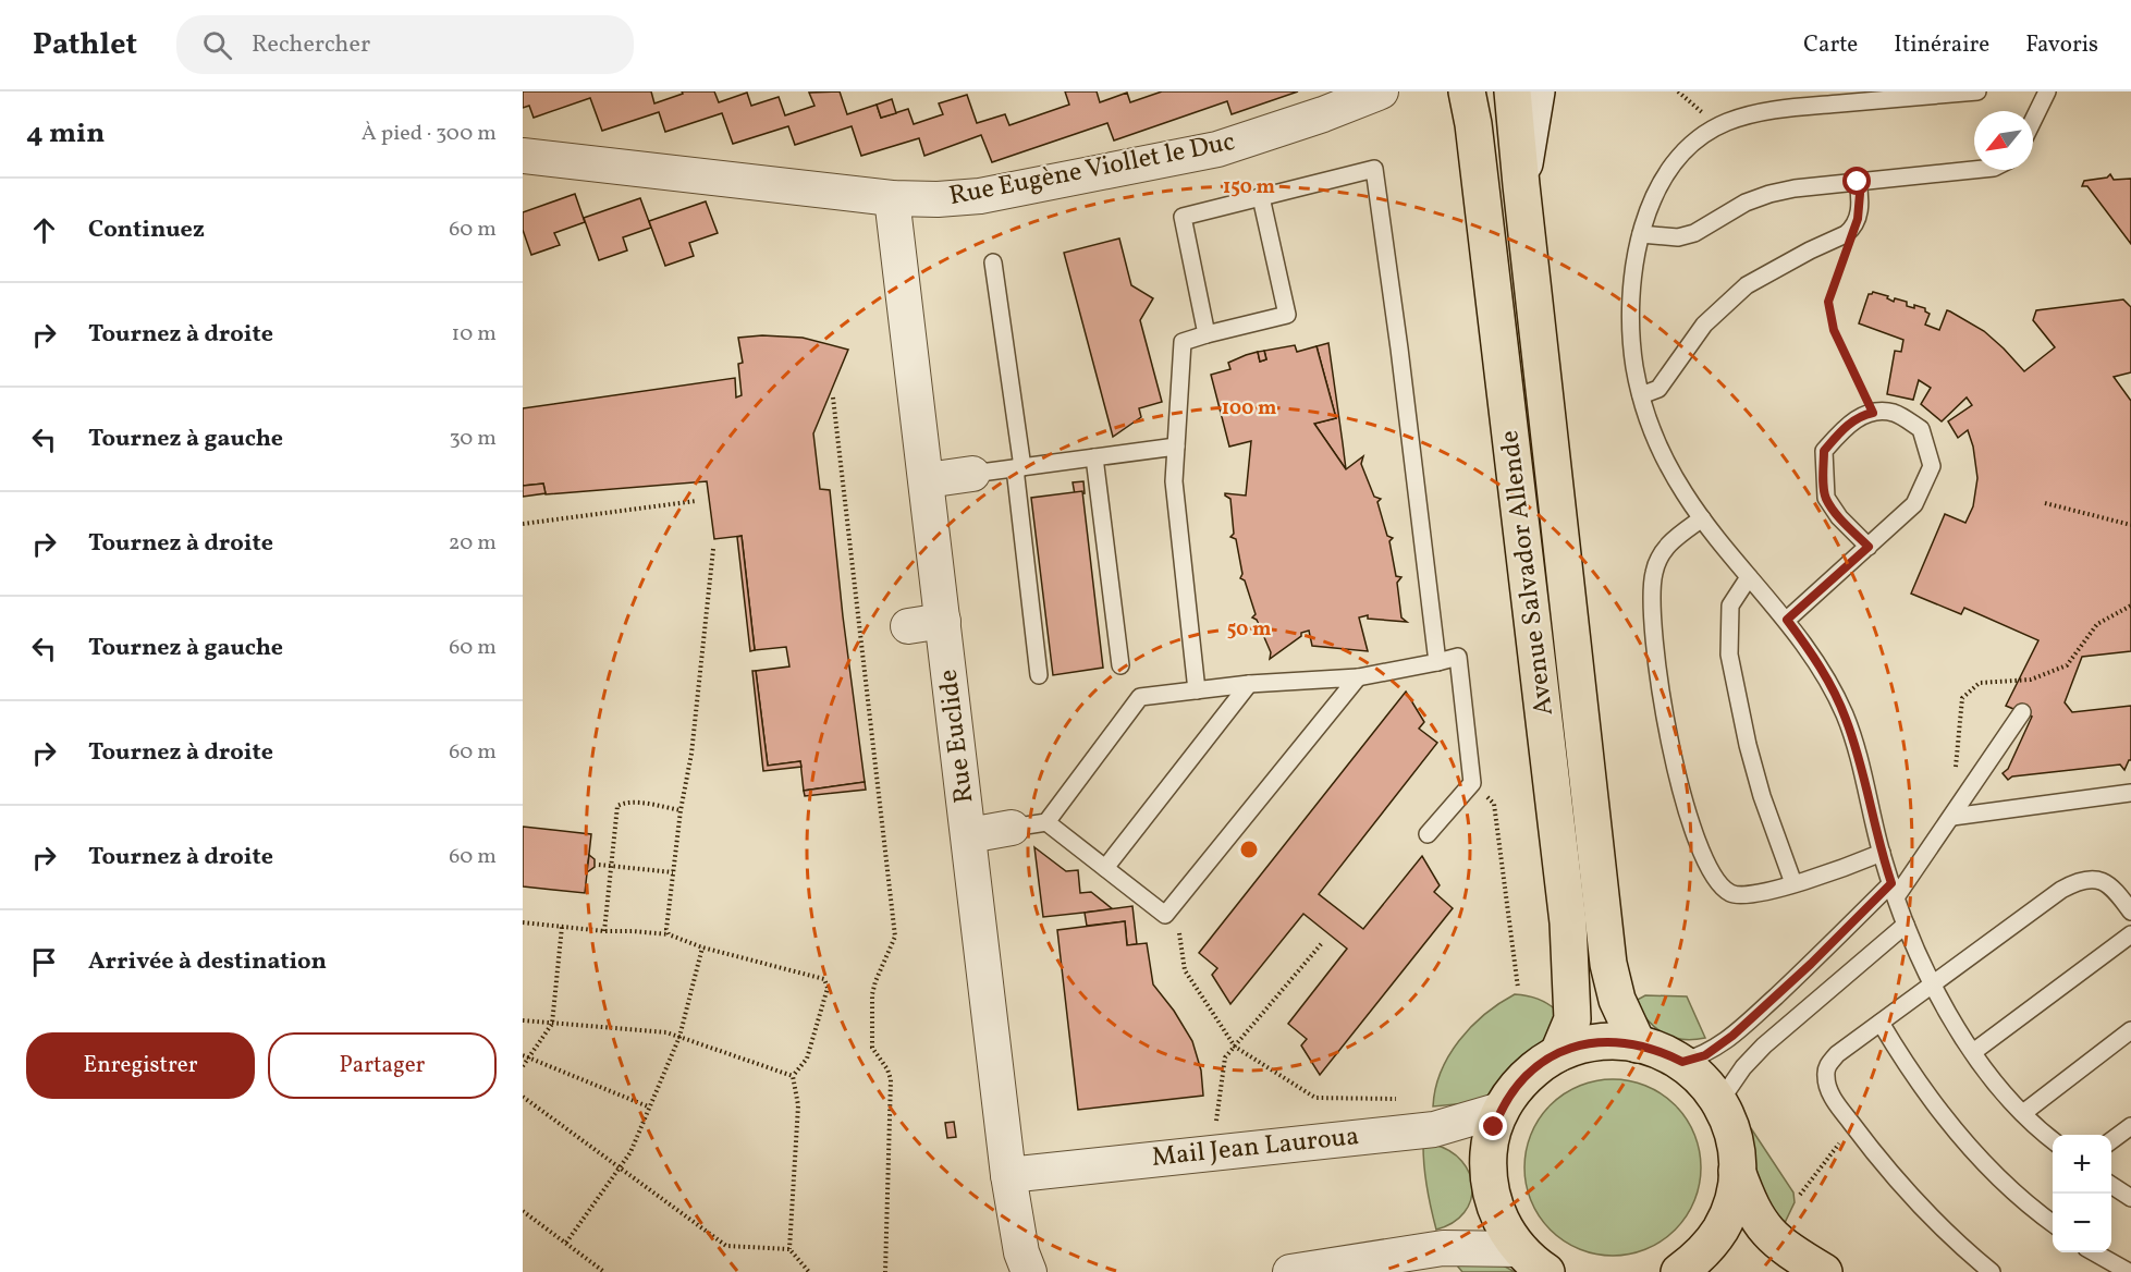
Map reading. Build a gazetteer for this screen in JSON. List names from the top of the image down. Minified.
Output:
{"streets":{"main road":["Avenue Salvador Allende"],"street":["Rue Eugène Viollet le Duc","Rue Euclide","Mail Jean Lauroua"]},"crossings":[["Rue Eugène Viollet le Duc","Rue Euclide"],["Rue Euclide","Mail Jean Lauroua"]],"north":"bottom left","page":{"header":"Pathlet","search":"Rechercher","nav":["Carte","Itinéraire","Favoris"],"heading":["4 min","À pied · 300 m"],"list":[["Continuez","60 m"],["Tournez à droite","10 m"],["Tournez à gauche","30 m"],["Tournez à droite","20 m"],["Tournez à gauche","60 m"],["Tournez à droite","60 m"],["Tournez à droite","60 m"],"Arrivée à destination"],"buttons":["Enregistrer","Partager"],"map_buttons":["+","−"]},"rings":["150 m","100 m","50 m"]}
